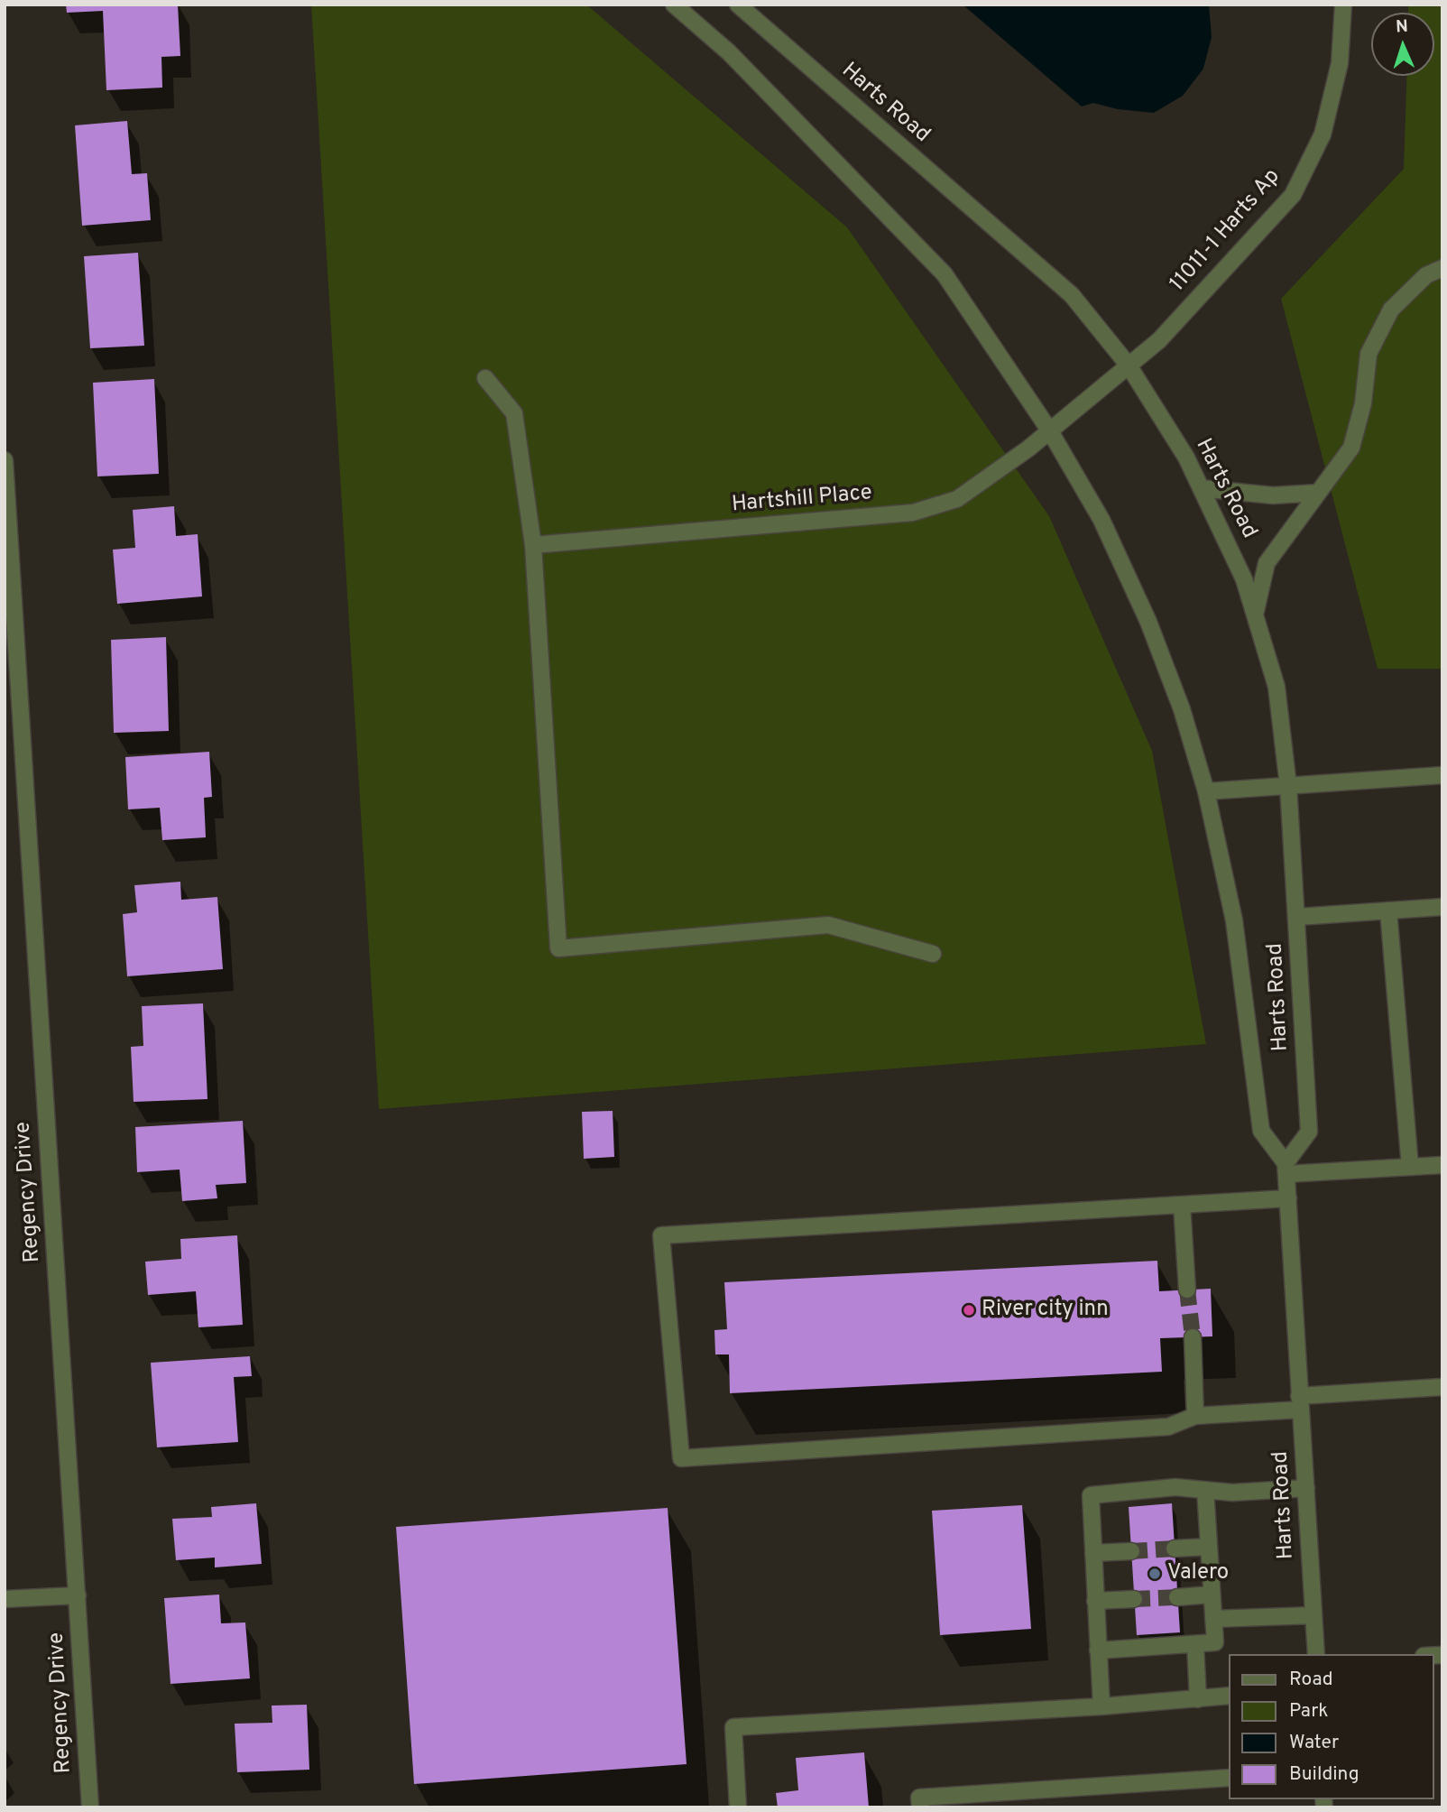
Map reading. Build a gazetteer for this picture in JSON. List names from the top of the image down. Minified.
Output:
{"streets":{"street":["Harts Road","11011-1 Harts Ap","Hartshill Place","Regency Drive"]},"crossings":[["Harts Road","11011-1 Harts Ap"],["Harts Road","Hartshill Place"],["11011-1 Harts Ap","Hartshill Place"]],"places":["River city inn","Valero"],"legend":["Road","Park","Water","Building"],"north":"top"}
